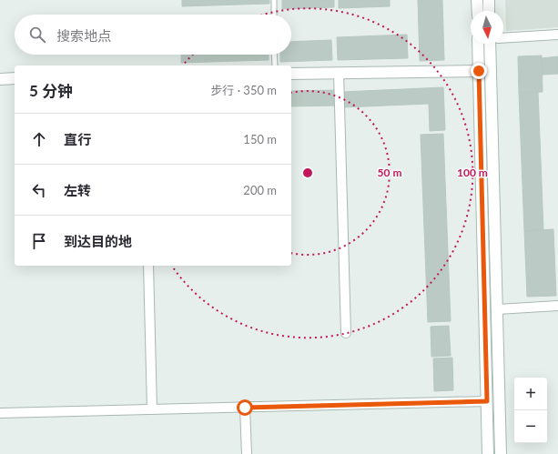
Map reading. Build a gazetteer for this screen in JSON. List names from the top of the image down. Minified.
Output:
{"north":"bottom","page":{"search":"搜索地点","heading":["5 分钟","步行 · 350 m"],"list":[["直行","150 m"],["左转","200 m"],"到达目的地"],"map_buttons":["+","−"]},"rings":["50 m","100 m"]}
